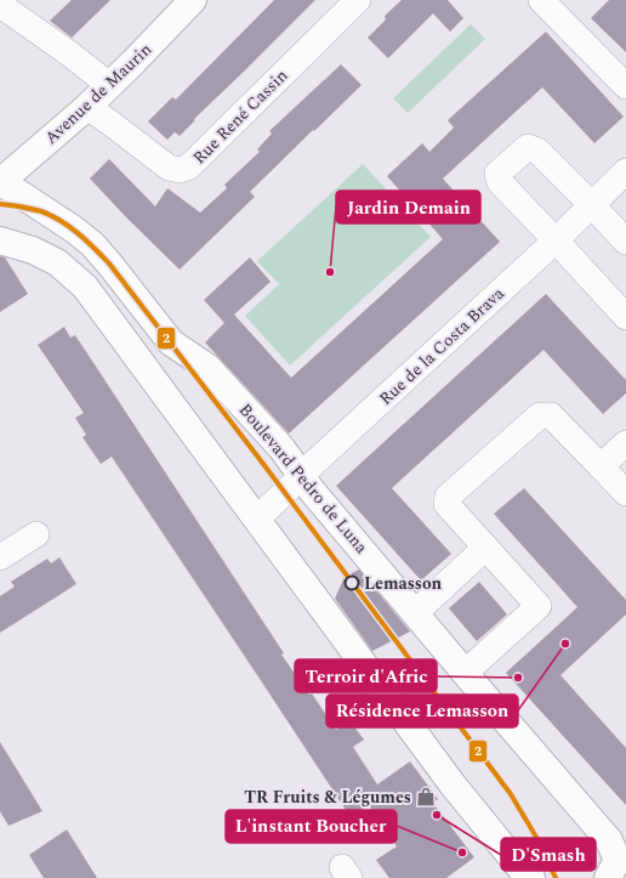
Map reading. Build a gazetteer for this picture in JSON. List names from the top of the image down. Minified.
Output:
{"streets":{"street":["Avenue de Maurin","Rue René Cassin","Rue de la Costa Brava","Boulevard Pedro de Luna"]},"crossings":[["Avenue de Maurin","Rue René Cassin"],["Avenue de Maurin","Boulevard Pedro de Luna"],["Rue de la Costa Brava","Boulevard Pedro de Luna"]],"places":{"other":["Jardin Demain","Lemasson","Résidence Lemasson","Terroir d'Afric","D'Smash","L'instant Boucher"],"shop":["TR Fruits & Légumes"]},"lines":["transit line 2"]}
